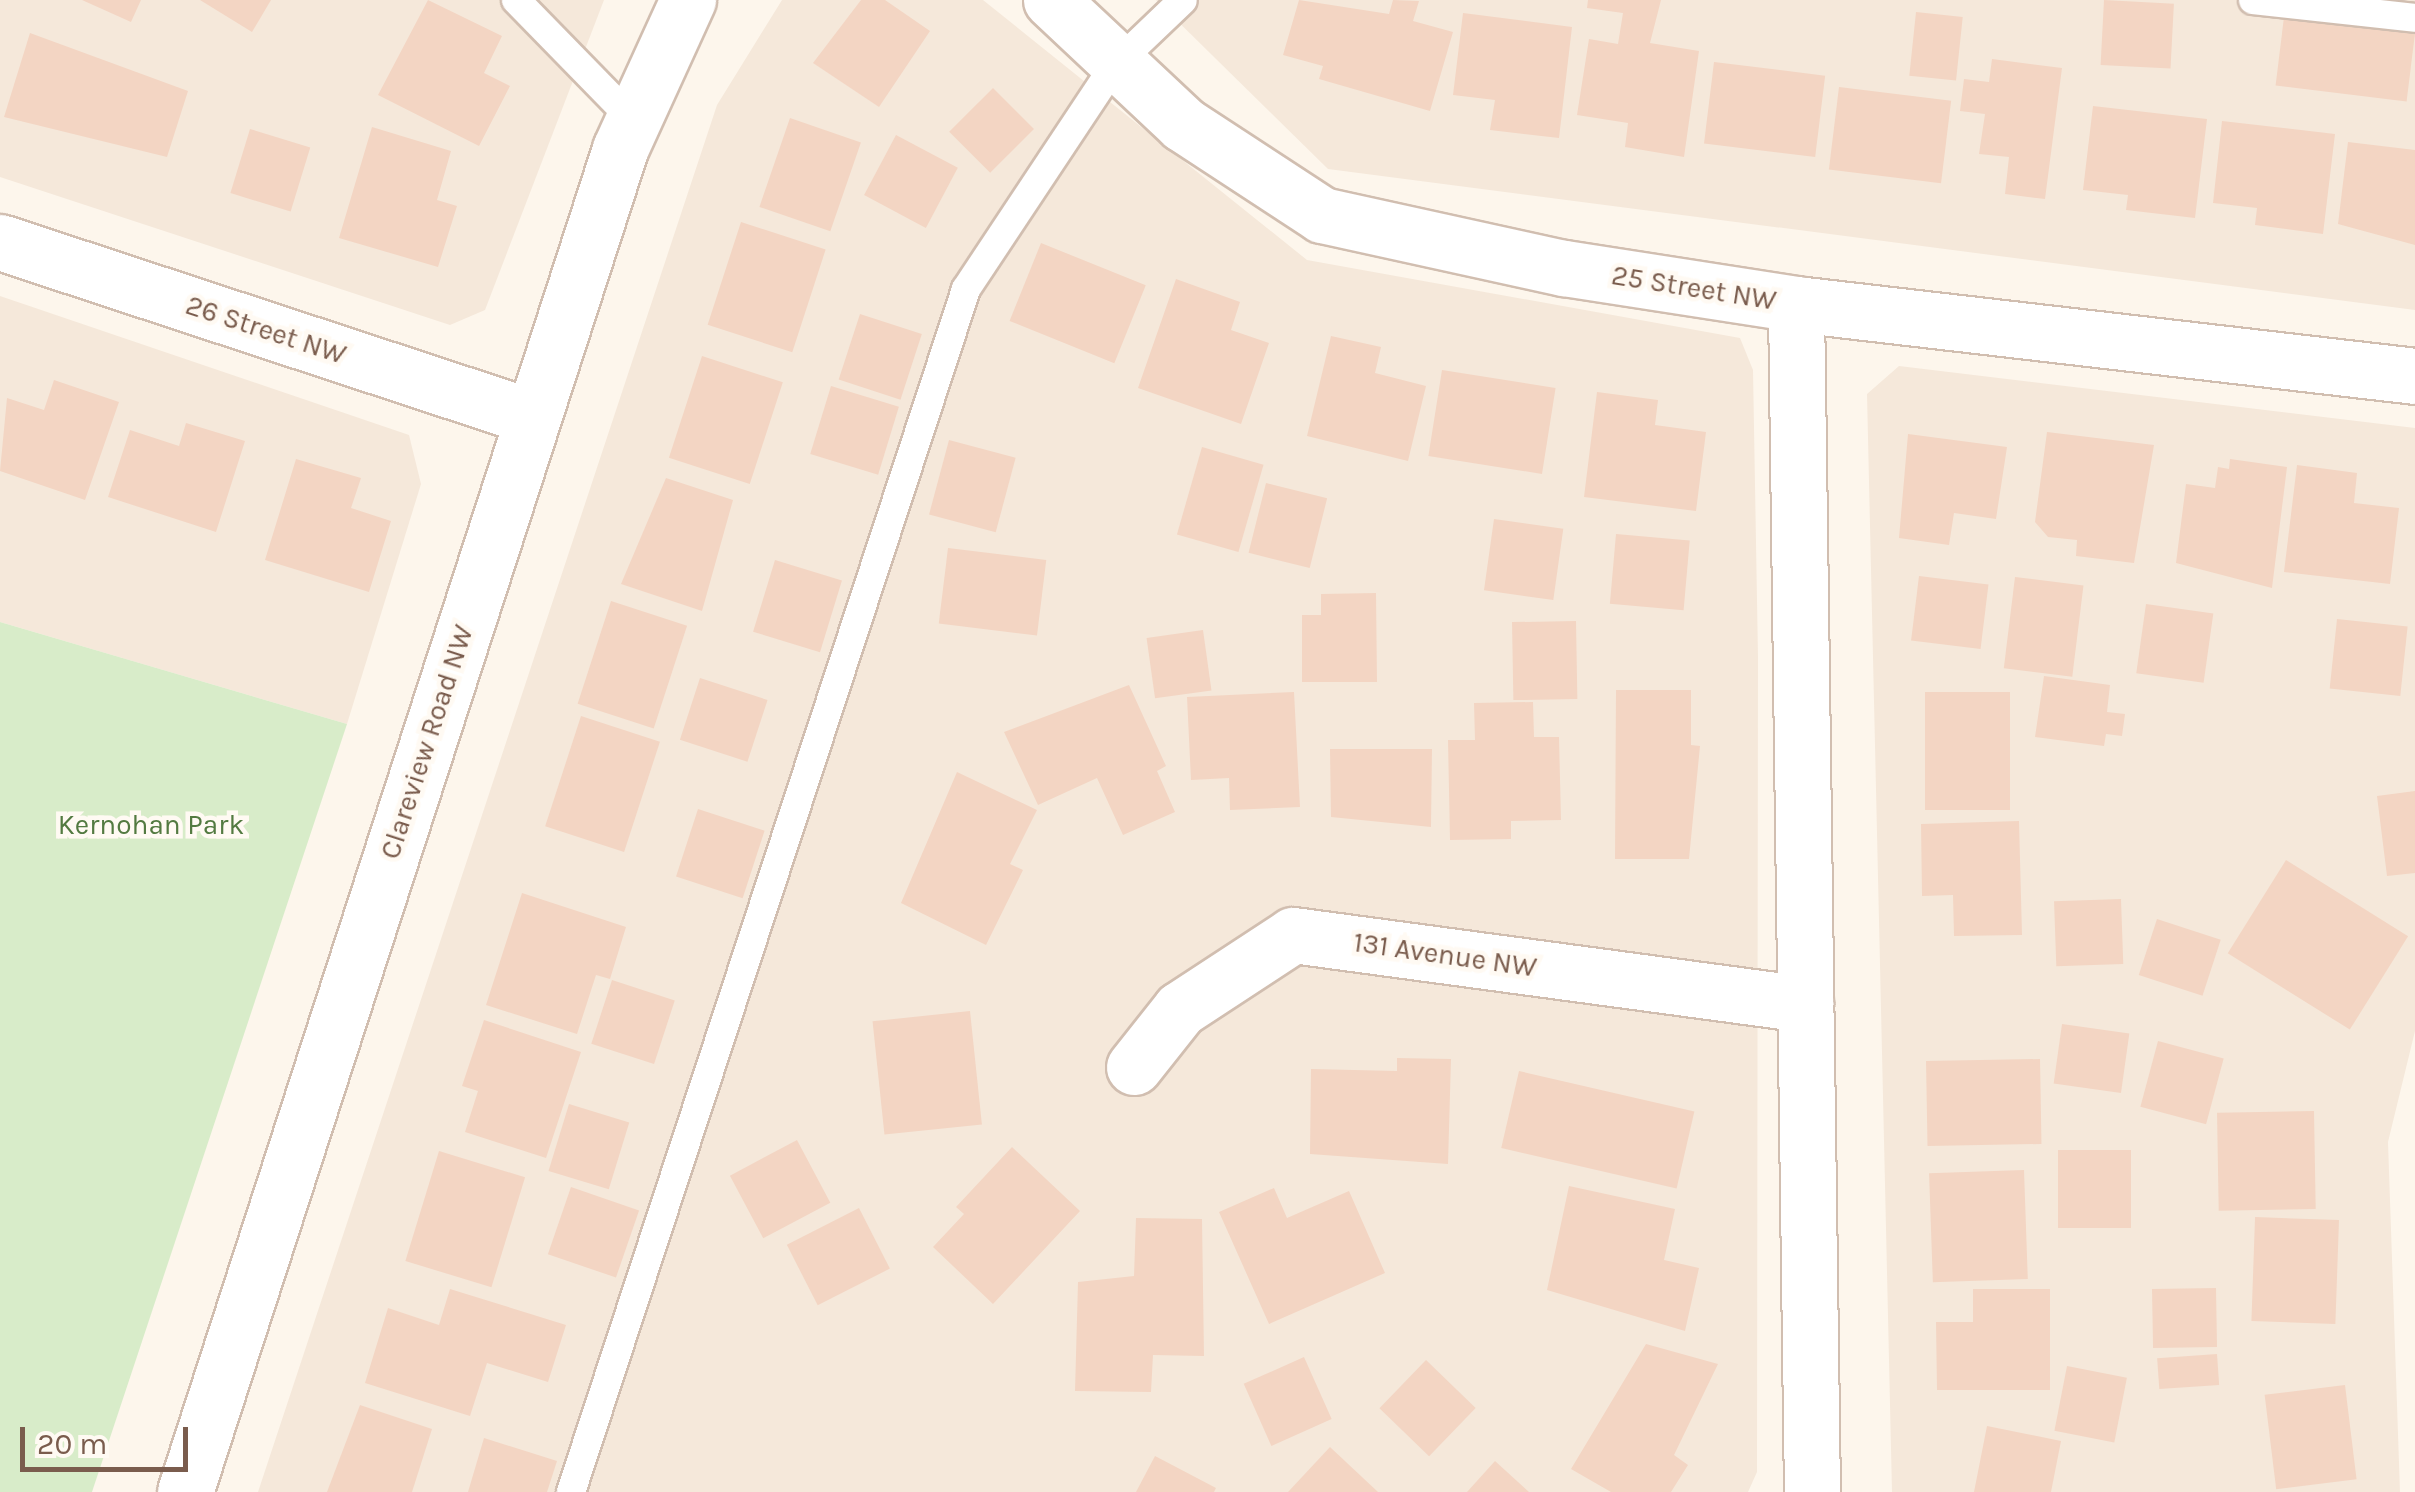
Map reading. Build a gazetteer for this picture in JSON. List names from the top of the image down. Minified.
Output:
{"streets":{"street":["25 Street NW","26 Street NW","Clareview Road NW","131 Avenue NW"]},"crossings":[["26 Street NW","Clareview Road NW"]],"parks":["Kernohan Park"],"scale_bar":"20 m"}
